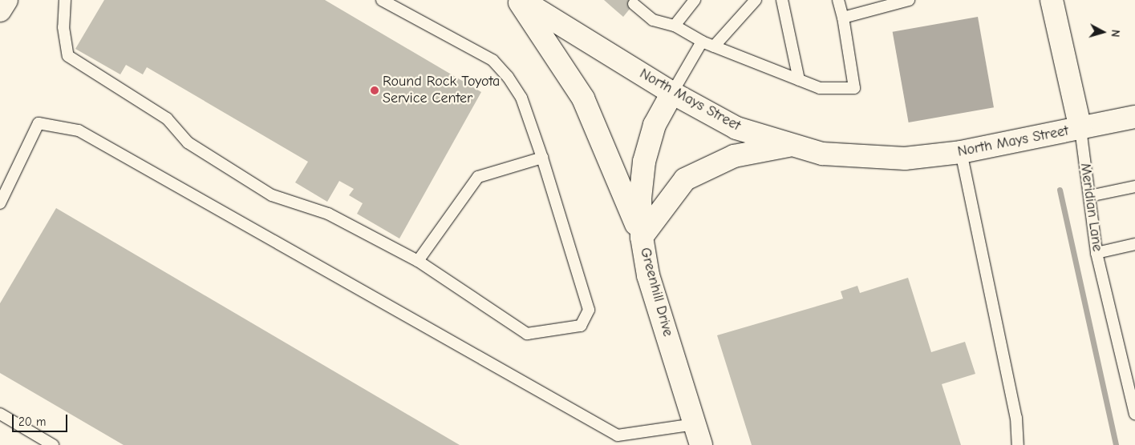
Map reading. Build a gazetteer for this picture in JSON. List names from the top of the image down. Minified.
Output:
{"streets":{"main road":["North Mays Street","Meridian Lane","Greenhill Drive"]},"crossings":[["North Mays Street","Meridian Lane"],["North Mays Street","Greenhill Drive"]],"places":["Round Rock Toyota Service Center"],"scale_bar":"20 m","north":"right"}
